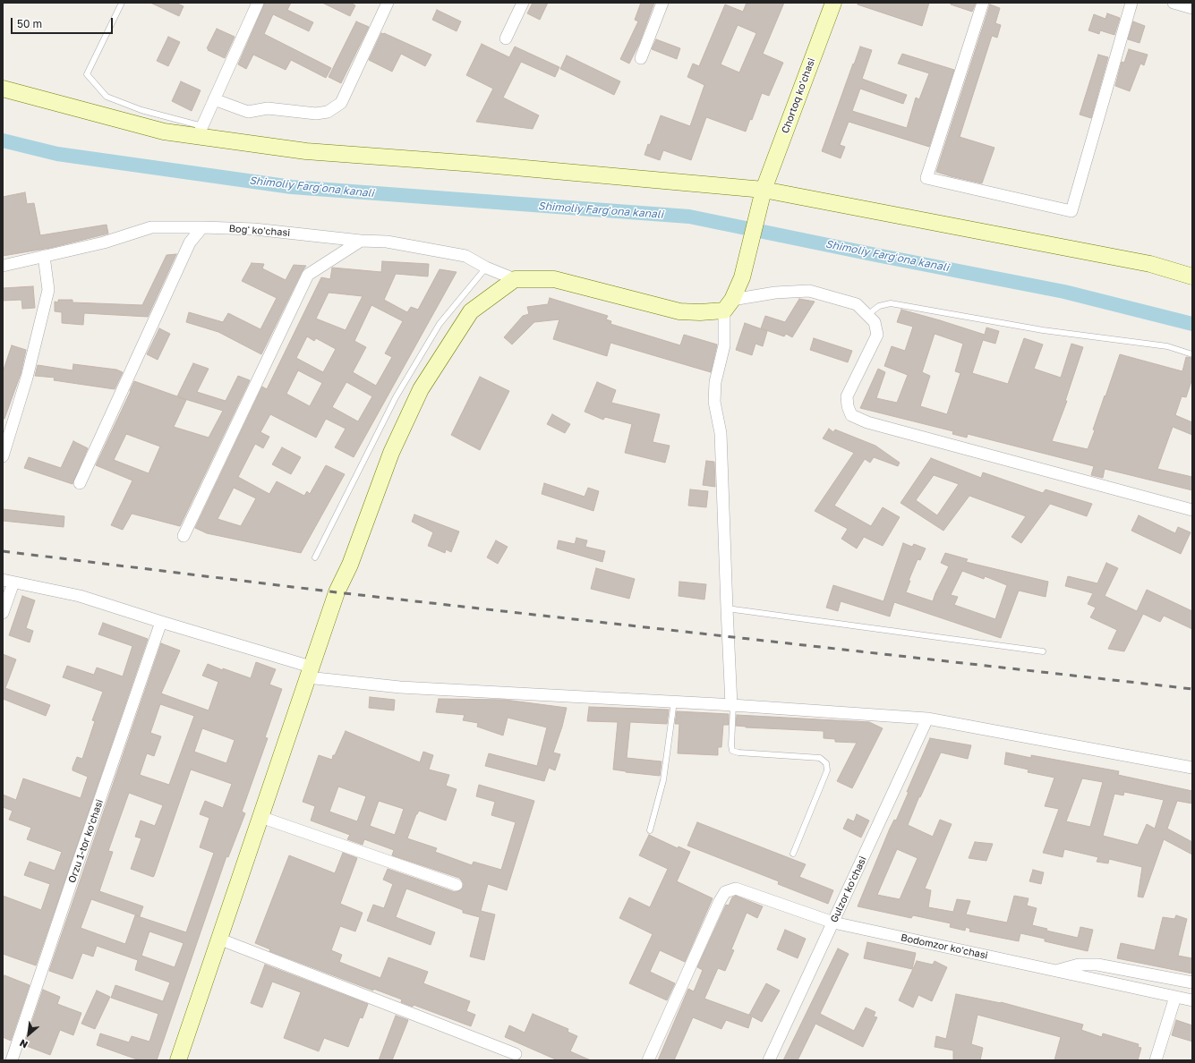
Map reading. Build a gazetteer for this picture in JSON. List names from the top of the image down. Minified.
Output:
{"streets":{"main road":["Chortoq koʻchasi"],"street":["Bogʻ koʻchasi","Orzu 1-tor koʻchasi","Gulzor koʻchasi","Bodomzor koʻchasi"]},"crossings":[["Gulzor koʻchasi","Bodomzor koʻchasi"]],"water":["Shimoliy Fargʻona kanali"],"scale_bar":"50 m","north":"bottom left"}
